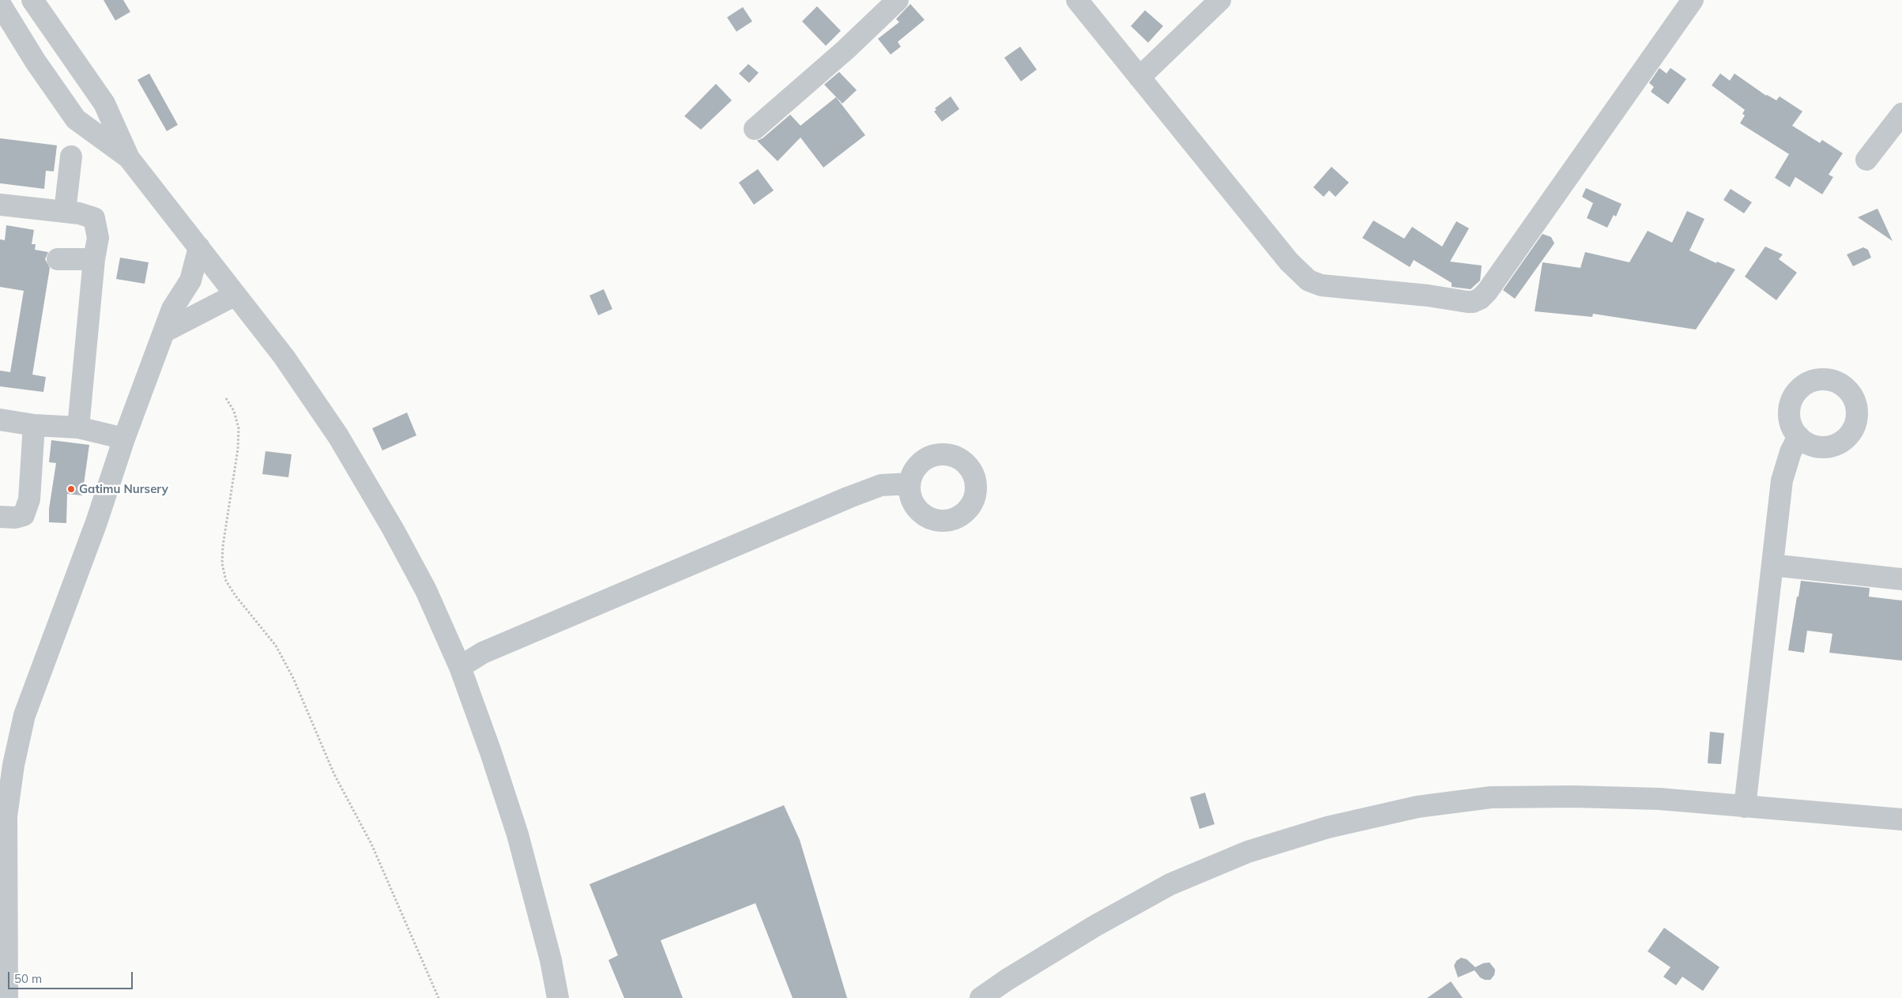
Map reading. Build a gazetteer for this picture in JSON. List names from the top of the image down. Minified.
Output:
{"places":["Gatimu Nursery"],"scale_bar":"50 m"}
